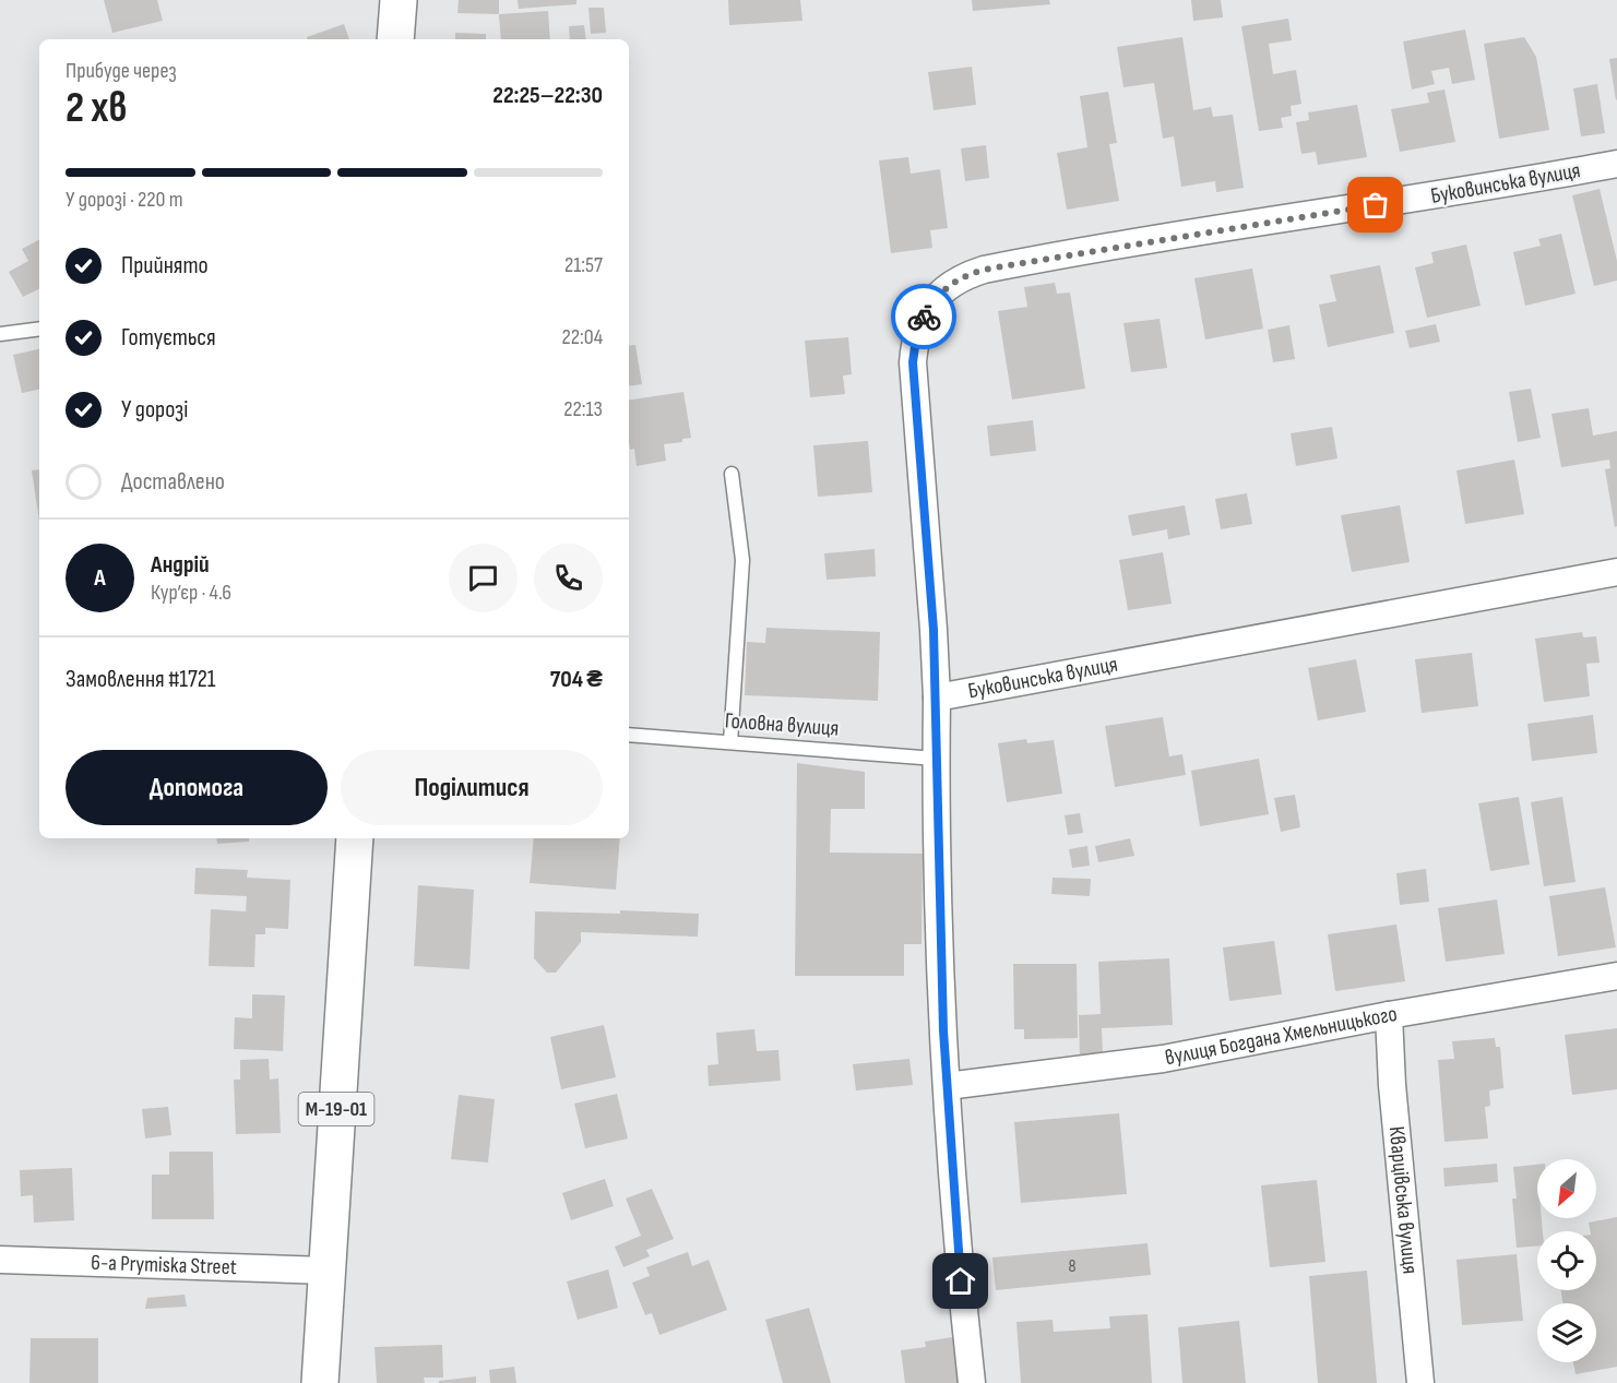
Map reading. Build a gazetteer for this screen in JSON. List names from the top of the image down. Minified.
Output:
{"streets":{"main road":["М-19-01"],"street":["Буковинська вулиця","вулиця Богдана Хмельницького","Кварцівська вулиця","6-a Prymiska Street"],"lane":["Головна вулиця"]},"crossings":[["вулиця Богдана Хмельницького","Кварцівська вулиця"],["М-19-01","6-a Prymiska Street"]],"house_numbers":["8"],"north":"bottom left","page":{"heading":["2 хв","Прибуде через","22:25–22:30"],"panel":["Андрій","Кур’єр · 4.6","Замовлення #1721","704 ₴"],"bar":"У дорозі · 220 m","list":[["Прийнято","21:57"],["Готується","22:04"],["У дорозі","22:13"],"Доставлено"],"round":"А","buttons":["Допомога","Поділитися"]}}
